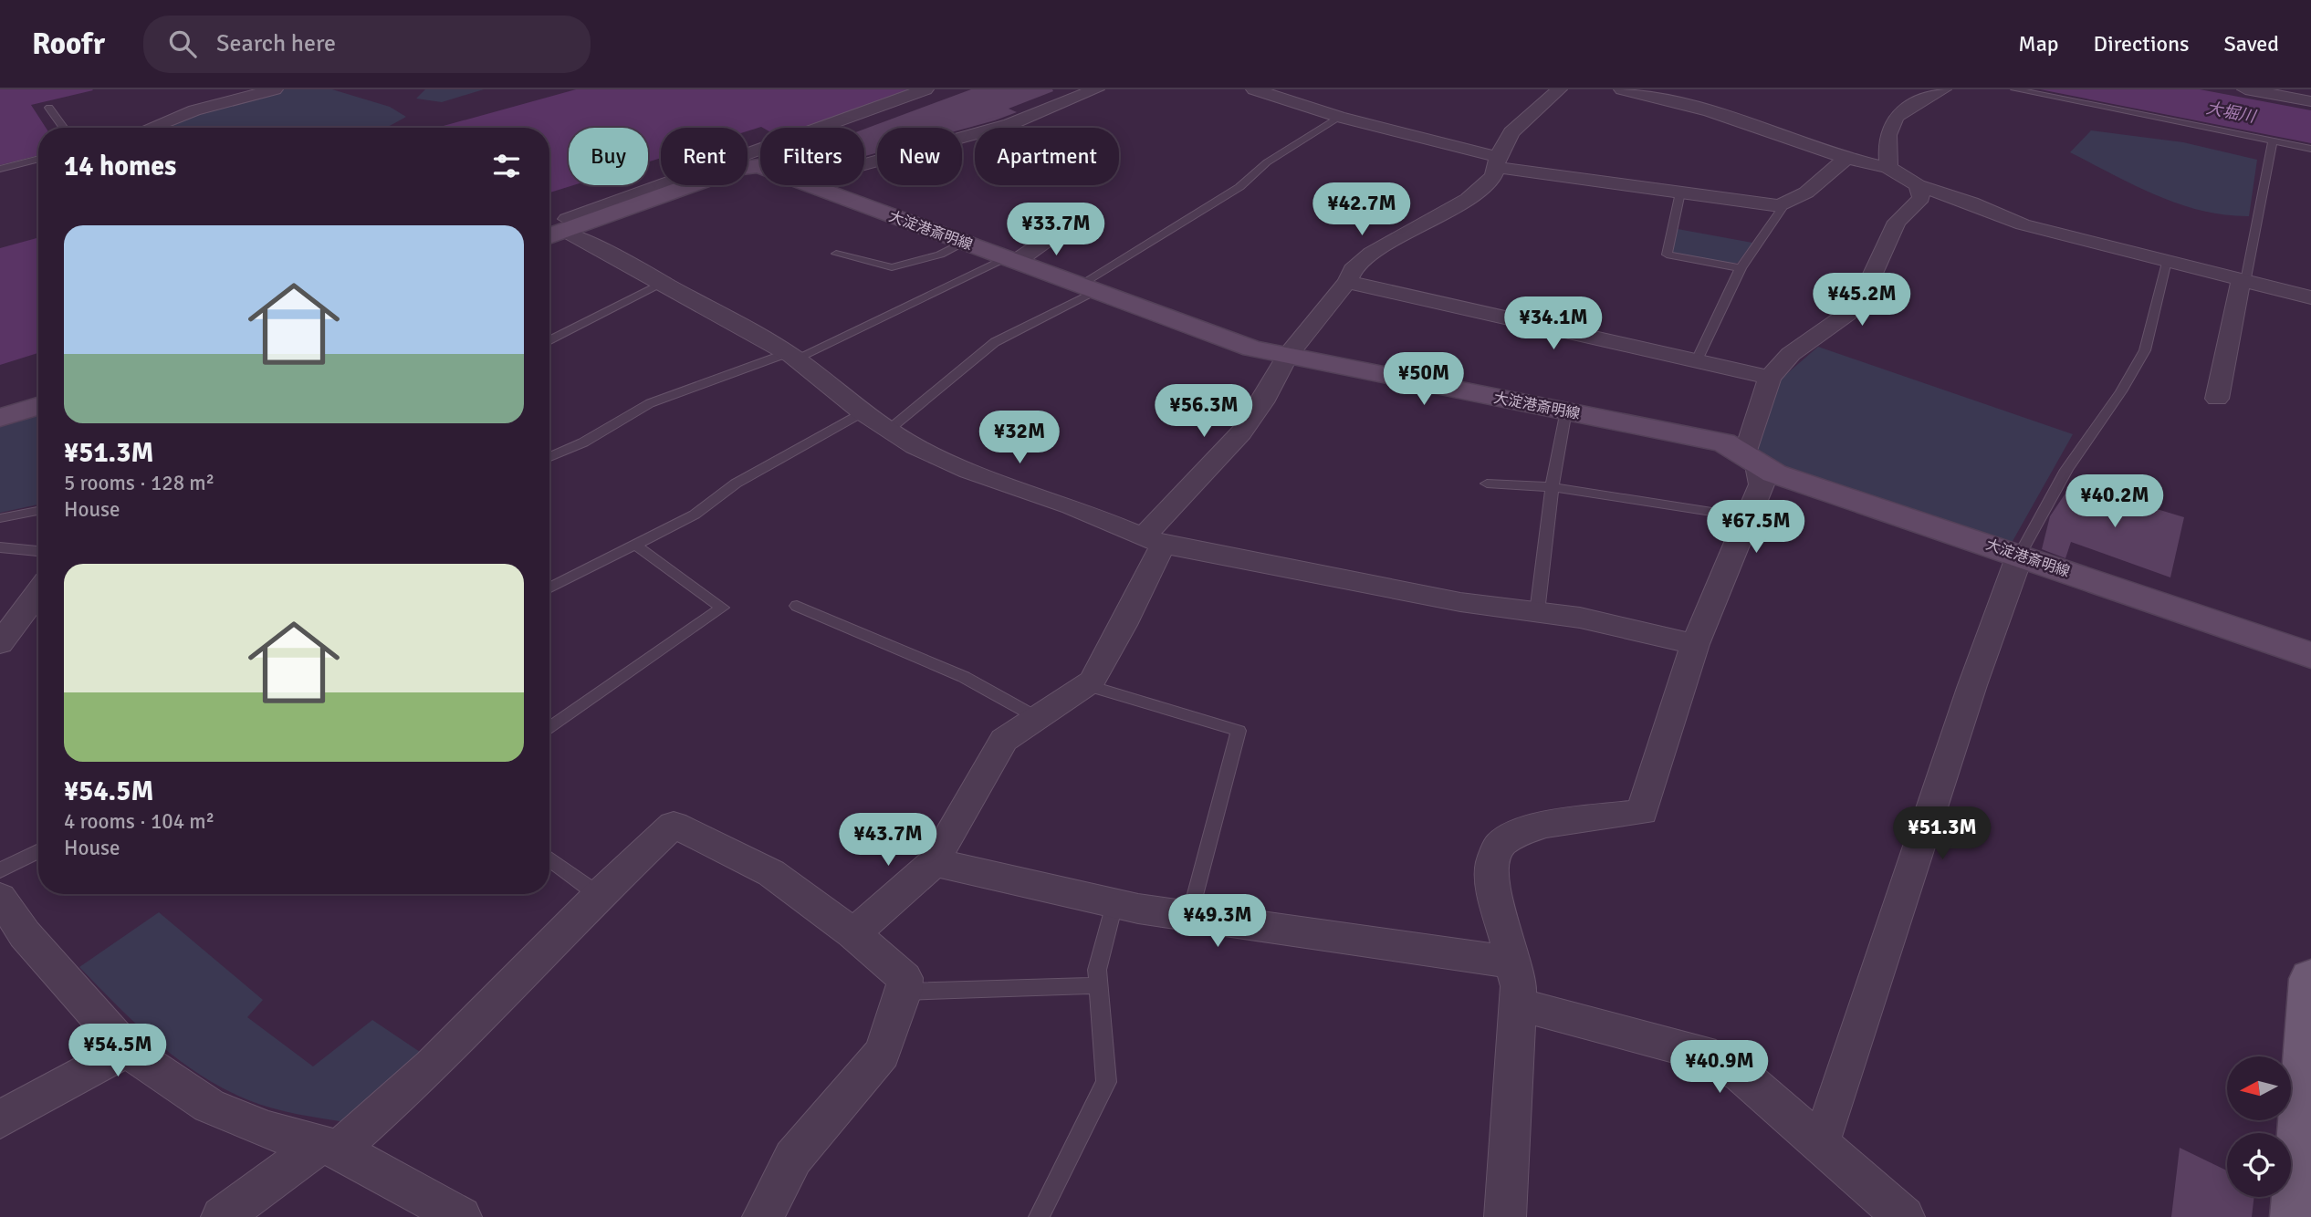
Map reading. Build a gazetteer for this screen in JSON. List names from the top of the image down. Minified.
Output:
{"streets":{"main road":["大淀港斎明線"]},"water":["大堀川"],"north":"left","page":{"header":"Roofr","search":"Search here","nav":["Map","Directions","Saved"],"chip":["Buy","Rent","Filters","New","Apartment"],"heading":"14 homes","price":["¥42.7M","¥33.7M","¥45.2M","¥34.1M","¥50M","¥56.3M","¥32M","¥40.2M","¥67.5M","¥51.3M","¥43.7M","¥49.3M","¥54.5M","¥40.9M"],"list":[{"name":"¥51.3M","note":"5 rooms · 128 m² · House"},{"name":"¥54.5M","note":"4 rooms · 104 m² · House"}]}}
